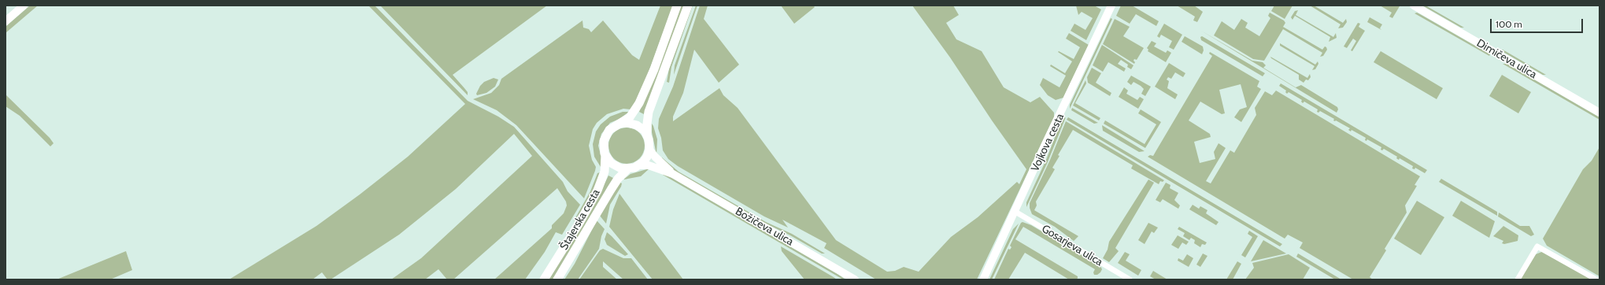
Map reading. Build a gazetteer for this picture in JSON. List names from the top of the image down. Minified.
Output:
{"streets":{"main road":["Štajerska cesta"],"street":["Dimičeva ulica","Vojkova cesta","Božičeva ulica","Gosarjeva ulica"]},"crossings":[["Vojkova cesta","Gosarjeva ulica"],["Štajerska cesta","Božičeva ulica"]],"scale_bar":"100 m"}
